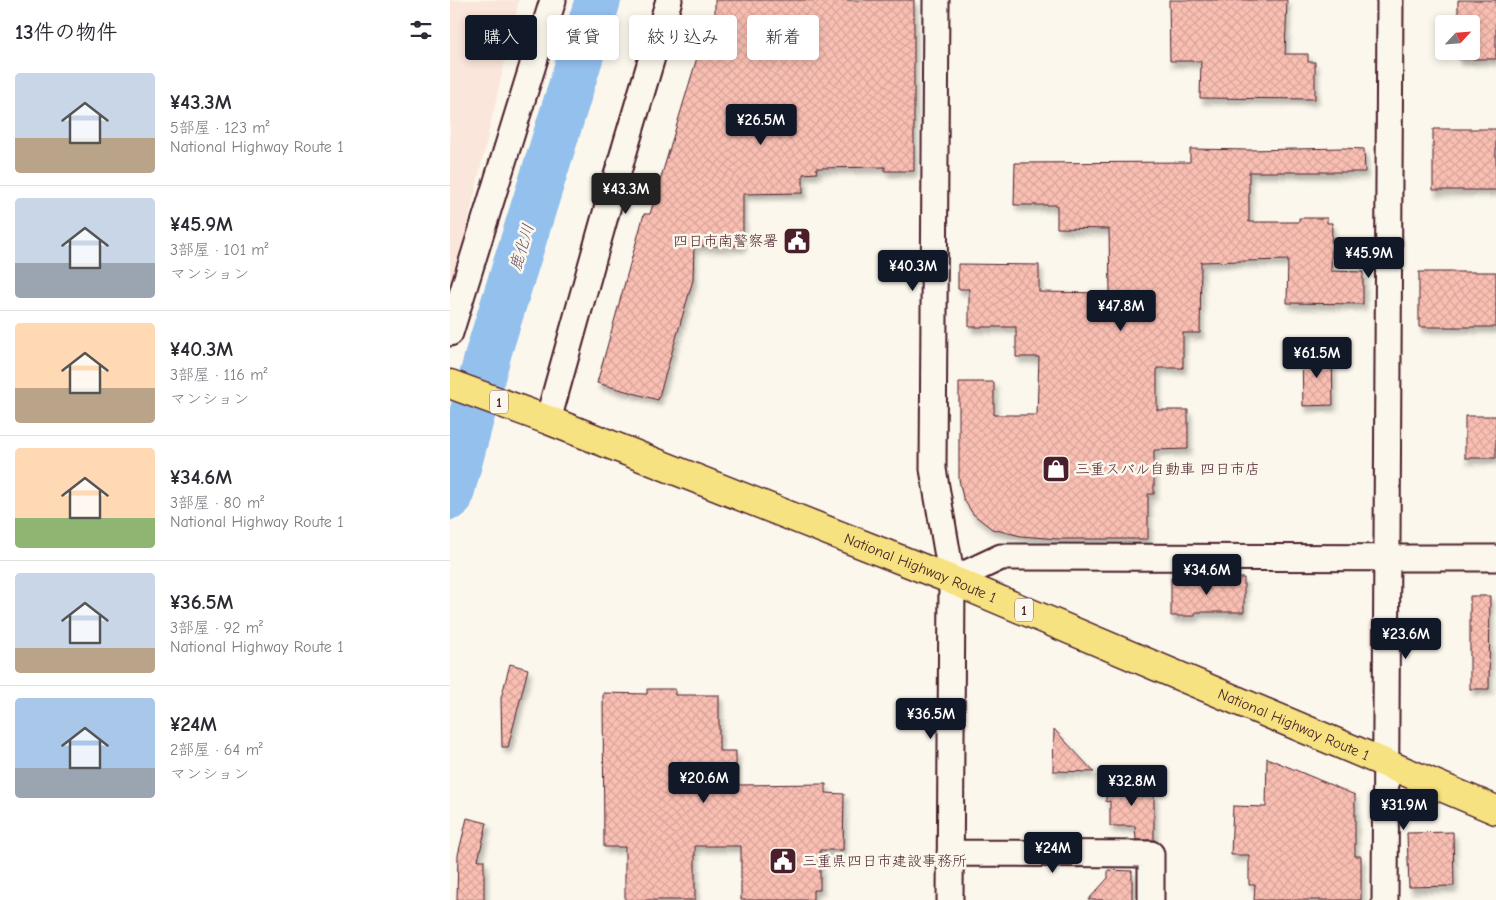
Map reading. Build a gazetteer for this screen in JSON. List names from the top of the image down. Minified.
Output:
{"streets":{"highway":["1","National Highway Route 1"]},"water":["鹿化川"],"places":{"public building":["四日市南警察署","三重県四日市建設事務所"],"shop":["三重スバル自動車 四日市店"]},"north":"top right","page":{"heading":"13件の物件","chip":["購入","賃貸","絞り込み","新着"],"list":[{"name":"¥43.3M","note":"5部屋 · 123 m² · National Highway Route 1"},{"name":"¥45.9M","note":"3部屋 · 101 m² · マンション"},{"name":"¥40.3M","note":"3部屋 · 116 m² · マンション"},{"name":"¥34.6M","note":"3部屋 · 80 m² · National Highway Route 1"},{"name":"¥36.5M","note":"3部屋 · 92 m² · National Highway Route 1"},{"name":"¥24M","note":"2部屋 · 64 m² · マンション"}],"price":["¥26.5M","¥43.3M","¥45.9M","¥40.3M","¥47.8M","¥61.5M","¥34.6M","¥23.6M","¥36.5M","¥20.6M","¥32.8M","¥31.9M","¥24M"]}}
